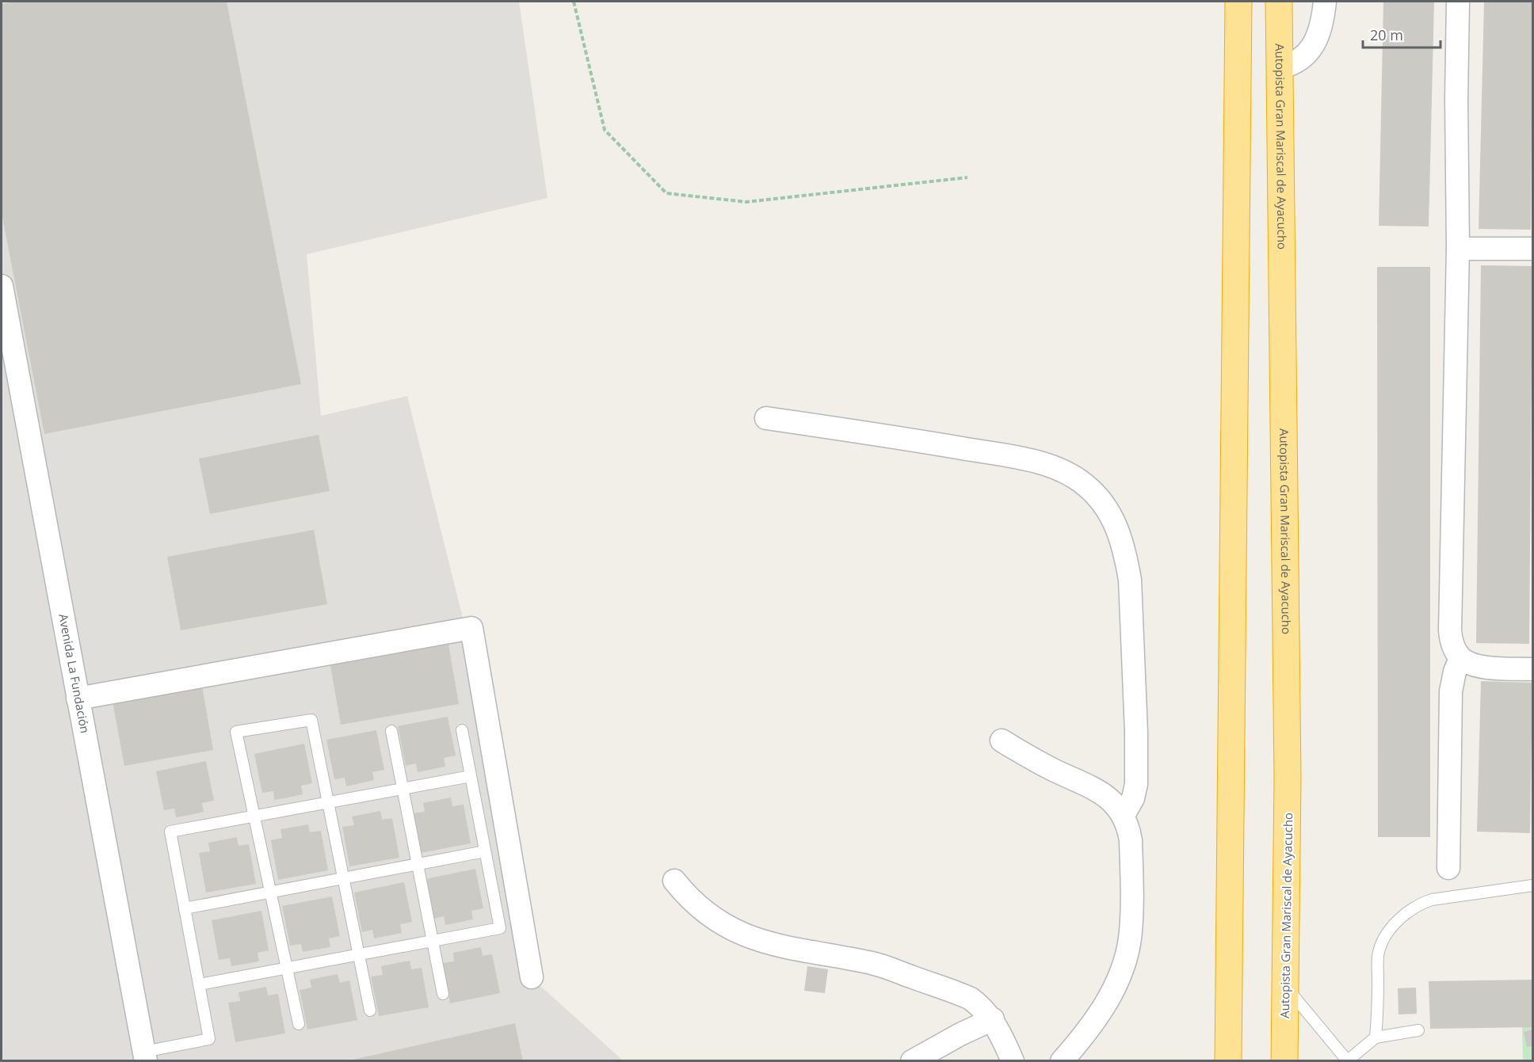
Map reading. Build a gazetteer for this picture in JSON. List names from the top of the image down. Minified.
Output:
{"streets":{"highway":["Autopista Gran Mariscal de Ayacucho"],"street":["Avenida La Fundación"]},"scale_bar":"20 m"}
